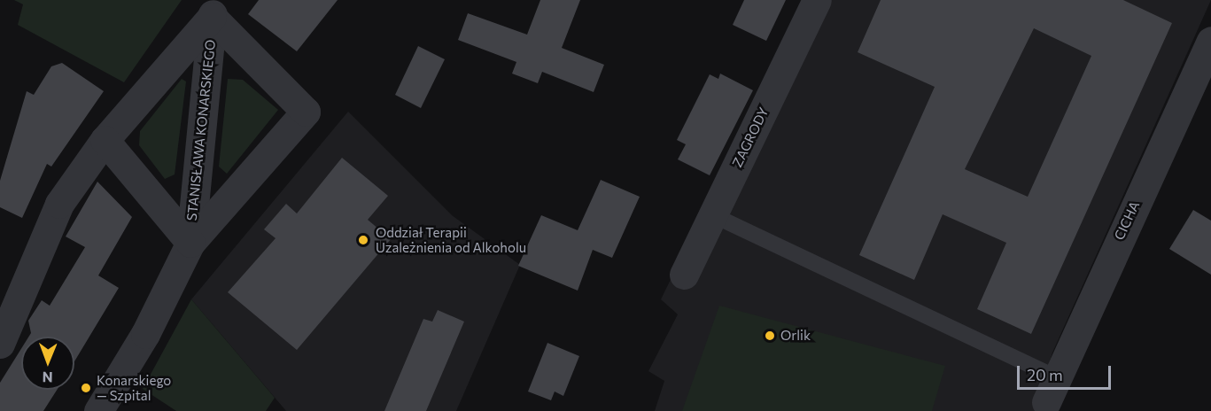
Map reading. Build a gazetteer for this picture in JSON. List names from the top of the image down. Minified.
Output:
{"streets":{"street":["STANISŁAWA KONARSKIEGO","ZAGRODY","CICHA"]},"places":["Oddział Terapii Uzależnienia od Alkoholu","Orlik","Konarskiego — Szpital"],"scale_bar":"20 m","north":"bottom"}
